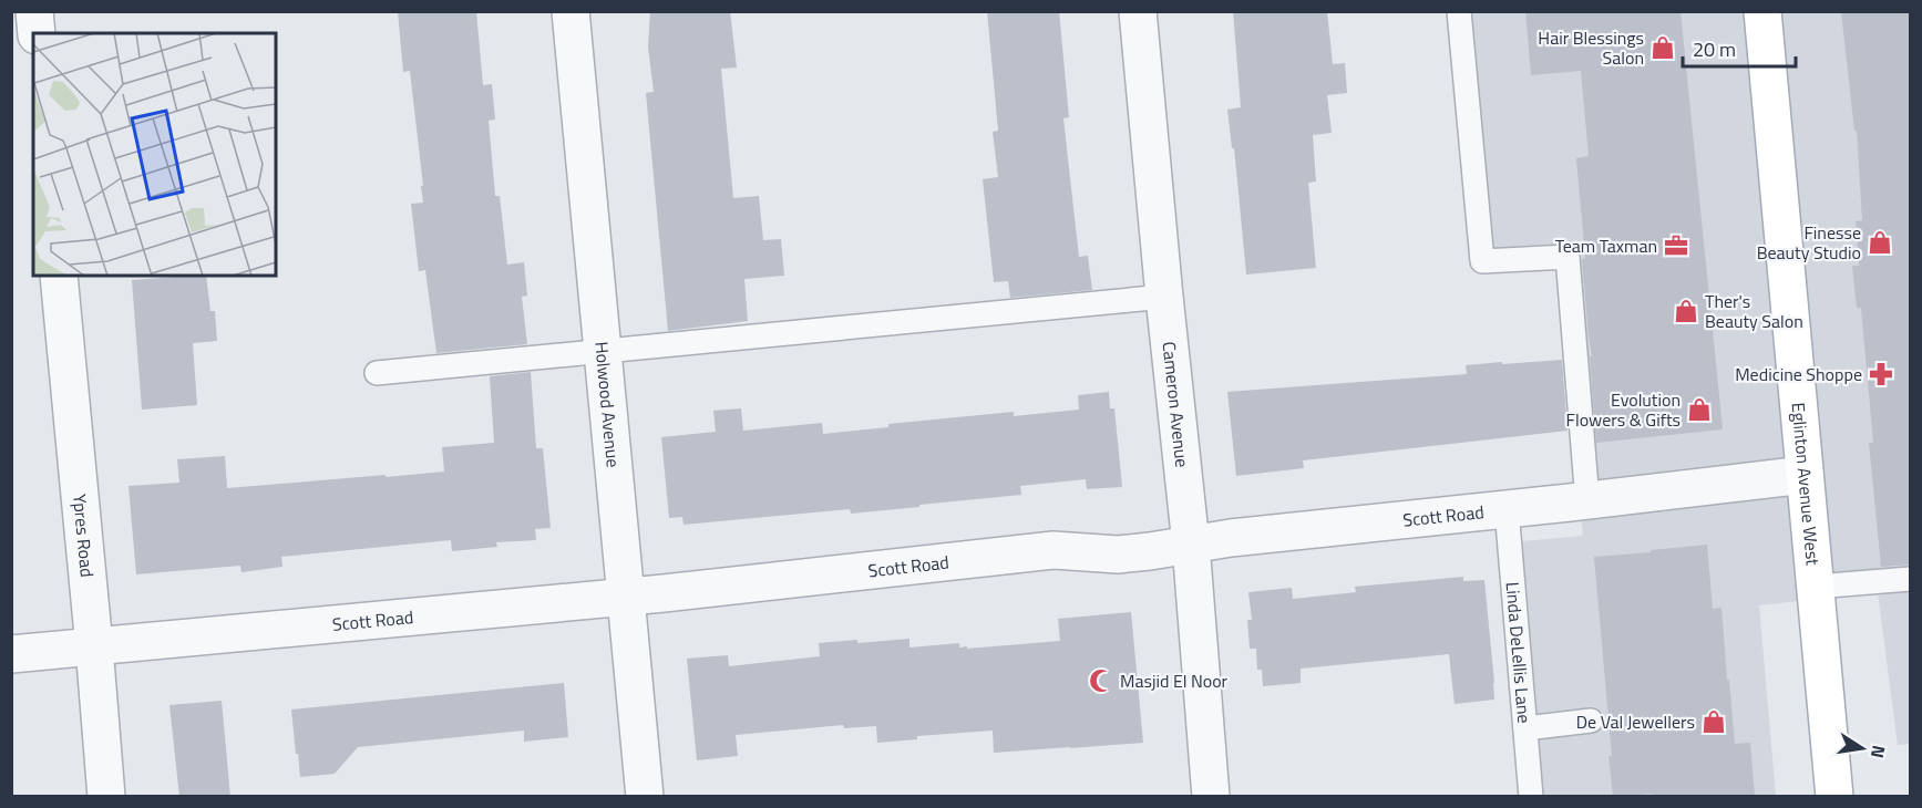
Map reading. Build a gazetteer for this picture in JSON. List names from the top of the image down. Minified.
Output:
{"streets":{"main road":["Eglinton Avenue West"],"street":["Holwood Avenue","Cameron Avenue","Scott Road","Ypres Road"],"lane":["Linda DeLellis Lane"]},"crossings":[["Holwood Avenue","Scott Road"],["Cameron Avenue","Scott Road"],["Eglinton Avenue West","Scott Road"],["Scott Road","Ypres Road"],["Scott Road","Linda DeLellis Lane"]],"places":{"shop":["Hair Blessings Salon","Finesse Beauty Studio","Ther's Beauty Salon","Evolution Flowers & Gifts","De Val Jewellers"],"office":["Team Taxman"],"pharmacy":["Medicine Shoppe"],"mosque":["Masjid El Noor"]},"scale_bar":"20 m","north":"right"}
